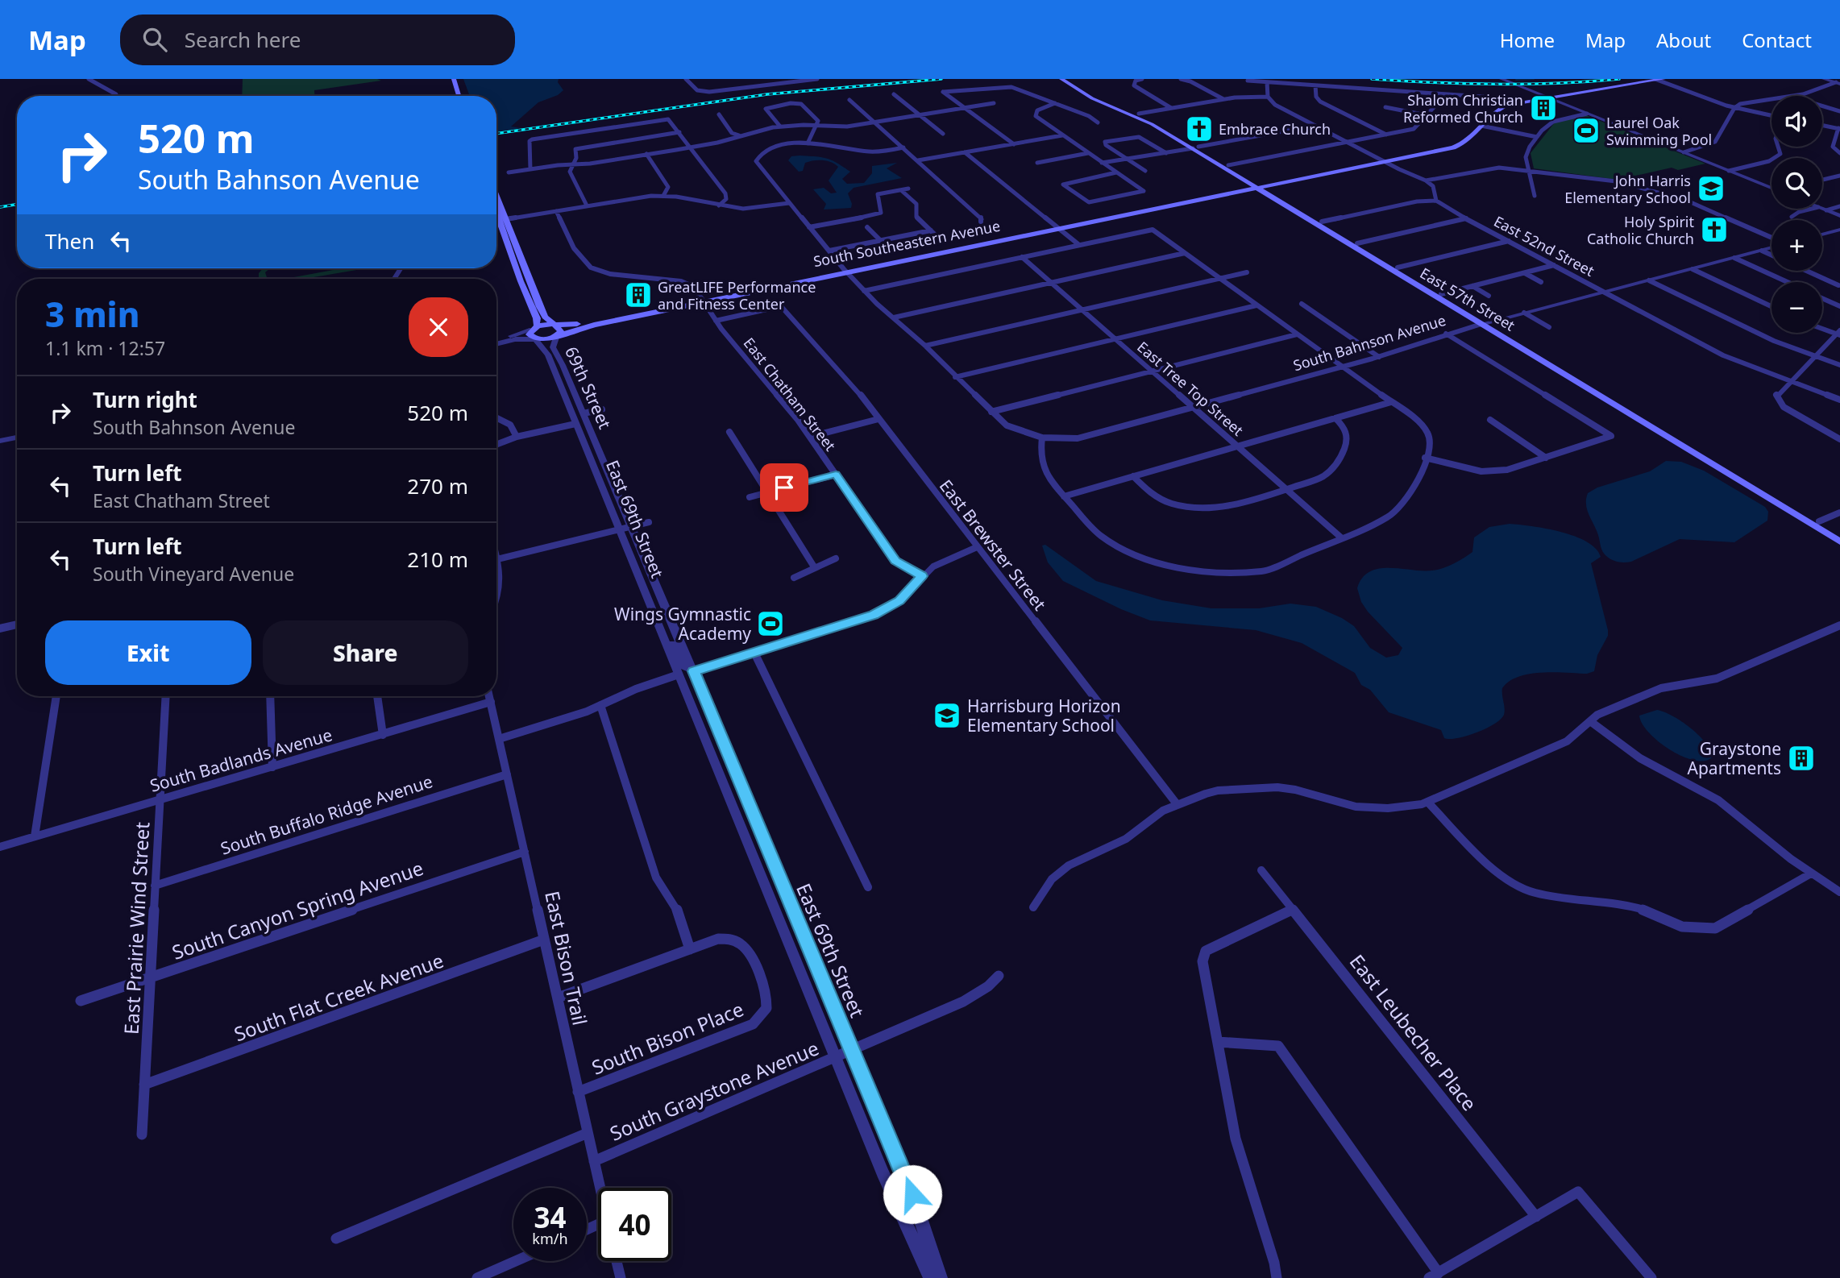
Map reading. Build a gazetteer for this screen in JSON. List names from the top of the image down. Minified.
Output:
{"streets":{"main road":["South Southeastern Avenue","East 57th Street"],"street":["East 52nd Street","South Bahnson Avenue","69th Street","East Tree Top Street","East Chatham Street","East 69th Street","East Brewster Street","South Badlands Avenue","South Buffalo Ridge Avenue","South Canyon Spring Avenue","East Prairie Wind Street","East Bison Trail","South Flat Creek Avenue","East Leubecher Place","South Bison Place","South Graystone Avenue"]},"crossings":[["South Southeastern Avenue","East 57th Street"],["South Southeastern Avenue","South Bahnson Avenue"],["South Southeastern Avenue","69th Street"],["South Southeastern Avenue","East Chatham Street"],["South Southeastern Avenue","East 69th Street"],["East 52nd Street","South Bahnson Avenue"],["East 57th Street","South Bahnson Avenue"],["South Bahnson Avenue","East Tree Top Street"],["69th Street","East 69th Street"],["East Chatham Street","East Brewster Street"],["East 69th Street","South Graystone Avenue"],["South Badlands Avenue","East Prairie Wind Street"],["South Badlands Avenue","East Bison Trail"],["South Buffalo Ridge Avenue","East Prairie Wind Street"],["South Buffalo Ridge Avenue","East Bison Trail"],["South Canyon Spring Avenue","East Prairie Wind Street"],["South Canyon Spring Avenue","East Bison Trail"],["East Prairie Wind Street","South Flat Creek Avenue"],["East Bison Trail","South Flat Creek Avenue"],["East Bison Trail","South Bison Place"],["East Bison Trail","South Graystone Avenue"]],"places":{"building":["Shalom Christian Reformed Church","GreatLIFE Performance and Fitness Center","Graystone Apartments"],"church":["Embrace Church","Holy Spirit Catholic Church"],"sports":["Laurel Oak Swimming Pool","Wings Gymnastic Academy"],"school or university":["John Harris Elementary School","Harrisburg Horizon Elementary School"]},"page":{"header":"Map","search":"Search here","nav":["Home","Map","About","Contact"],"map_buttons":["+","−"],"turn":["520 m","South Bahnson Avenue"],"then":"Then","heading":["3 min","1.1 km · 12:57"],"list":[{"name":"Turn right","note":"South Bahnson Avenue","value":"520 m"},{"name":"Turn left","note":"East Chatham Street","value":"270 m"},{"name":"Turn left","note":"South Vineyard Avenue","value":"210 m"}],"buttons":["Exit","Share"],"speed":"34 km/h","limit":"40"}}
